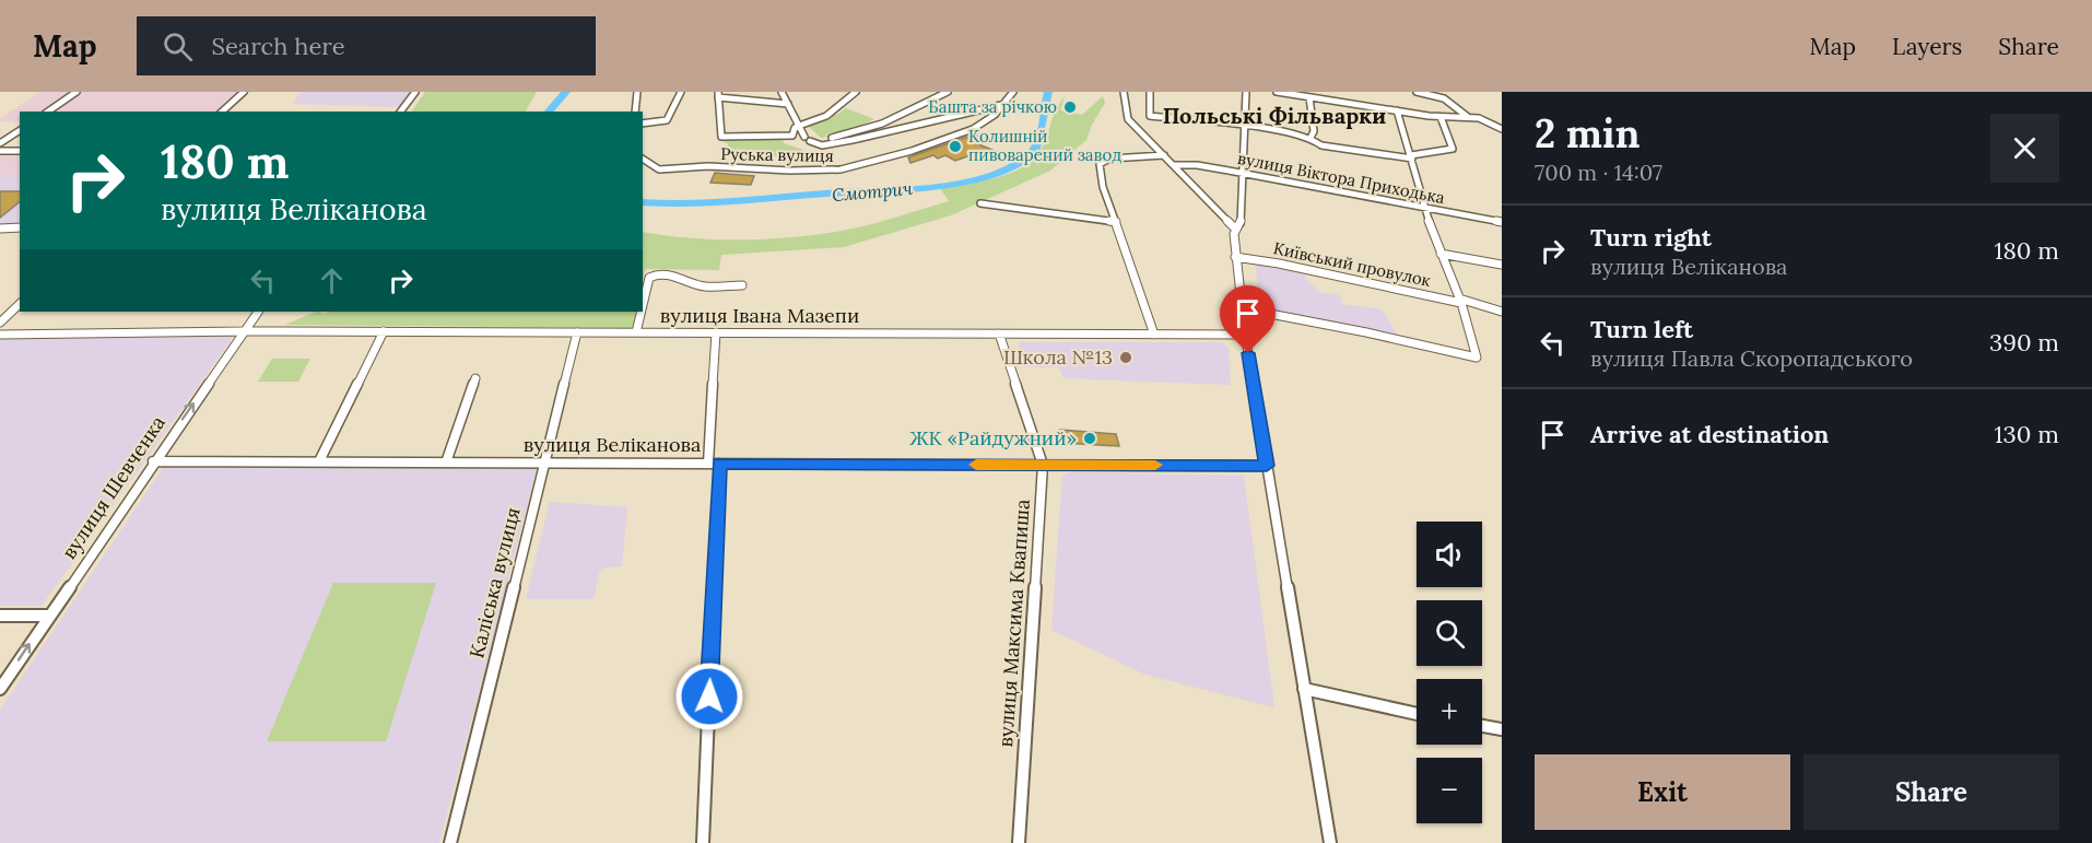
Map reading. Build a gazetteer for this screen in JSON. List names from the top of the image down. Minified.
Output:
{"streets":{"street":["Руська вулиця","вулиця Віктора Приходька","Київський провулок","вулиця Івана Мазепи","вулиця Веліканова","вулиця Шевченка","Каліська вулиця","вулиця Максима Квапиша"]},"crossings":[["вулиця Івана Мазепи","вулиця Шевченка"],["вулиця Івана Мазепи","Каліська вулиця"],["вулиця Івана Мазепи","вулиця Максима Квапиша"],["вулиця Веліканова","вулиця Шевченка"],["вулиця Веліканова","Каліська вулиця"],["вулиця Веліканова","вулиця Максима Квапиша"]],"one_way":["вулиця Шевченка"],"districts":["Польські Фільварки"],"water":["Смотрич"],"places":["Башта за річкою","Колишній пивоварений завод","Школа №13","ЖК «Райдужний»"],"page":{"header":"Map","search":"Search here","nav":["Map","Layers","Share"],"heading":["2 min","700 m · 14:07"],"turn":["180 m","вулиця Веліканова"],"list":[{"name":"Turn right","note":"вулиця Веліканова","value":"180 m"},{"name":"Turn left","note":"вулиця Павла Скоропадського","value":"390 m"},{"name":"Arrive at destination","value":"130 m"}],"map_buttons":["+","−"],"buttons":["Exit","Share"]}}
